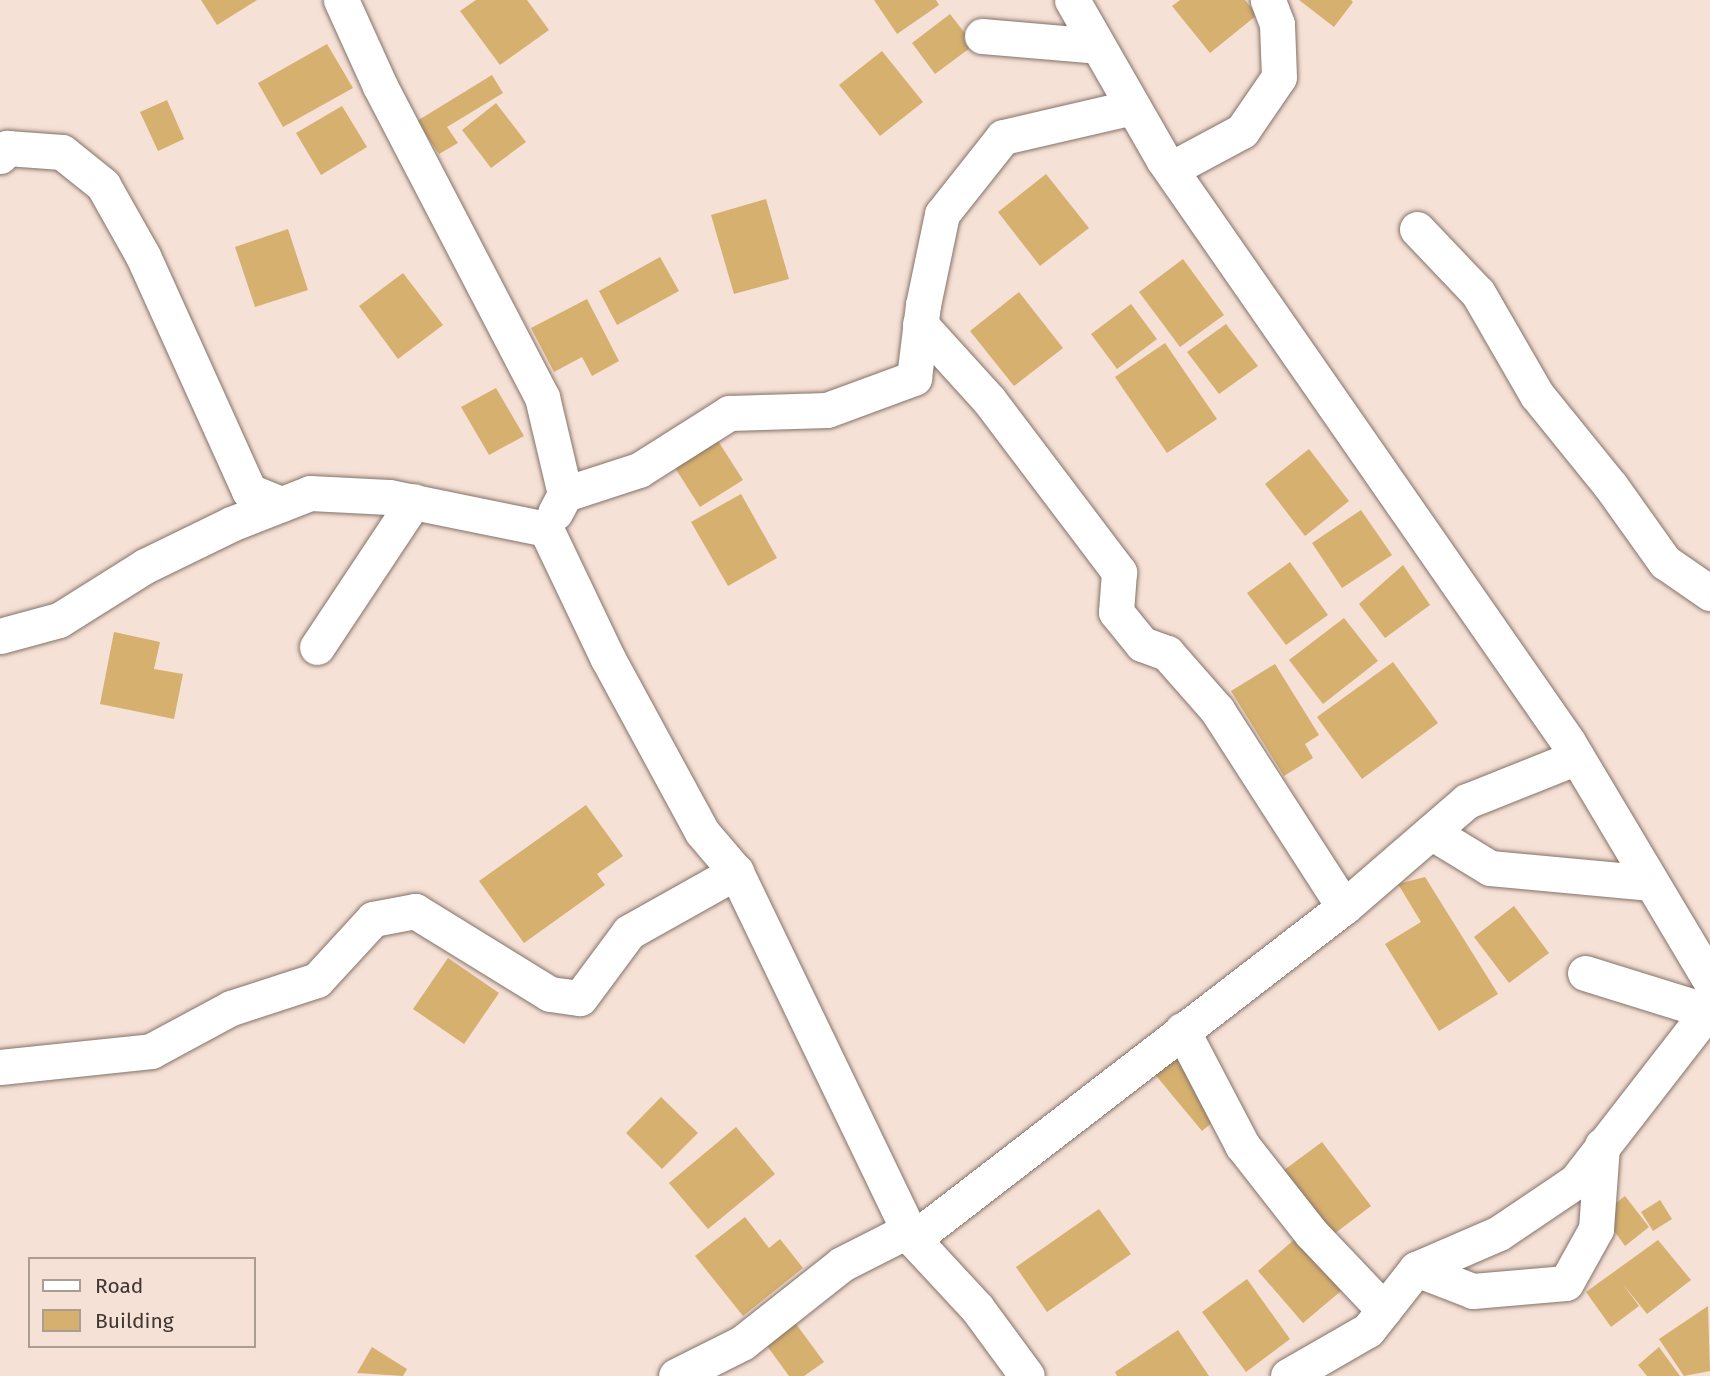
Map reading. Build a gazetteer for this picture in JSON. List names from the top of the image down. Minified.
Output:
{"legend":["Road","Building"]}
